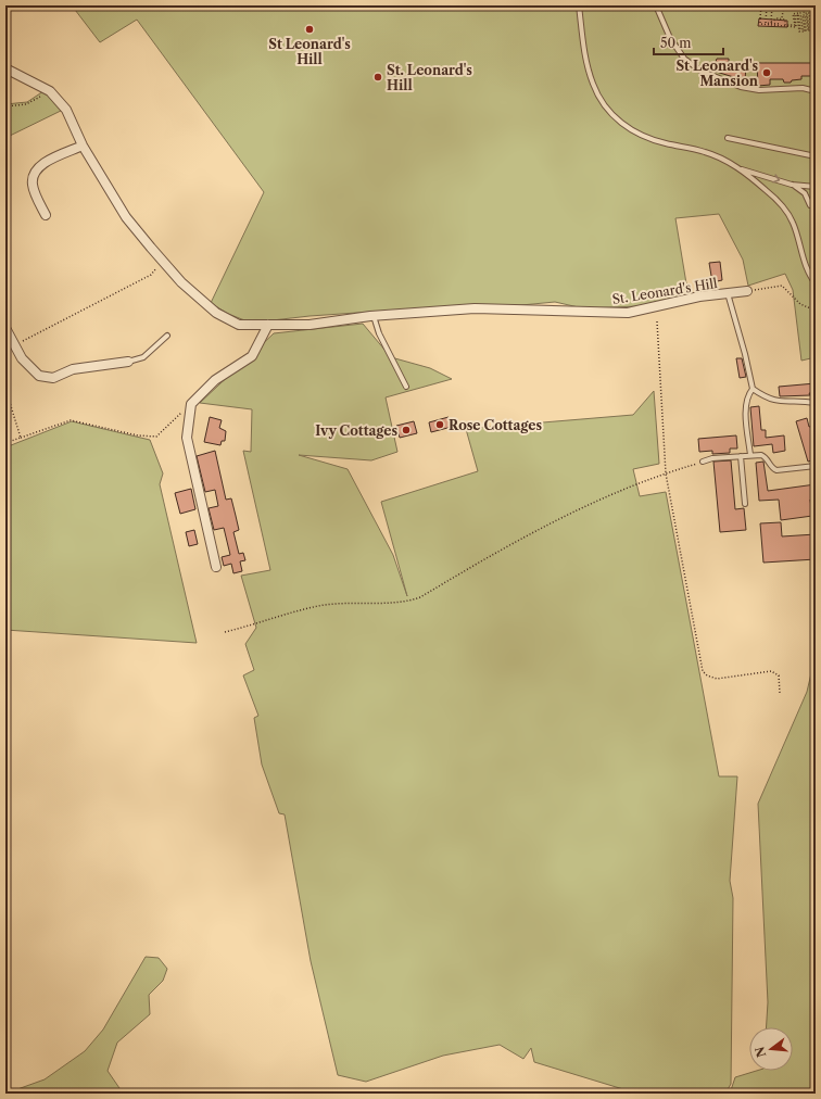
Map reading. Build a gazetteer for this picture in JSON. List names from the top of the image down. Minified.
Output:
{"streets":{"street":["St. Leonard's Hill"]},"places":["St Leonard's Hill","St Leonard's Mansion","St. Leonard's Hill","Rose Cottages","Ivy Cottages"],"scale_bar":"50 m","north":"left"}
